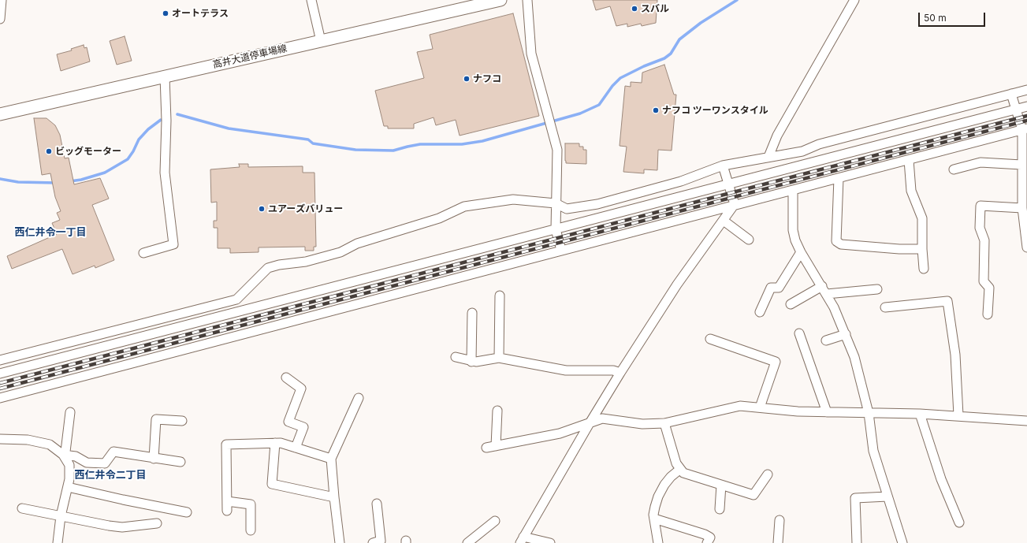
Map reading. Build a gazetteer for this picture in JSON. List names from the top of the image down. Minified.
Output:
{"streets":{"main road":["高井大道停車場線"]},"districts":["西仁井令一丁目","西仁井令二丁目"],"places":["スバル","オートテラス","ナフコ","ナフコ ツーワンスタイル","ビッグモーター","ユアーズバリュー"],"scale_bar":"50 m"}
